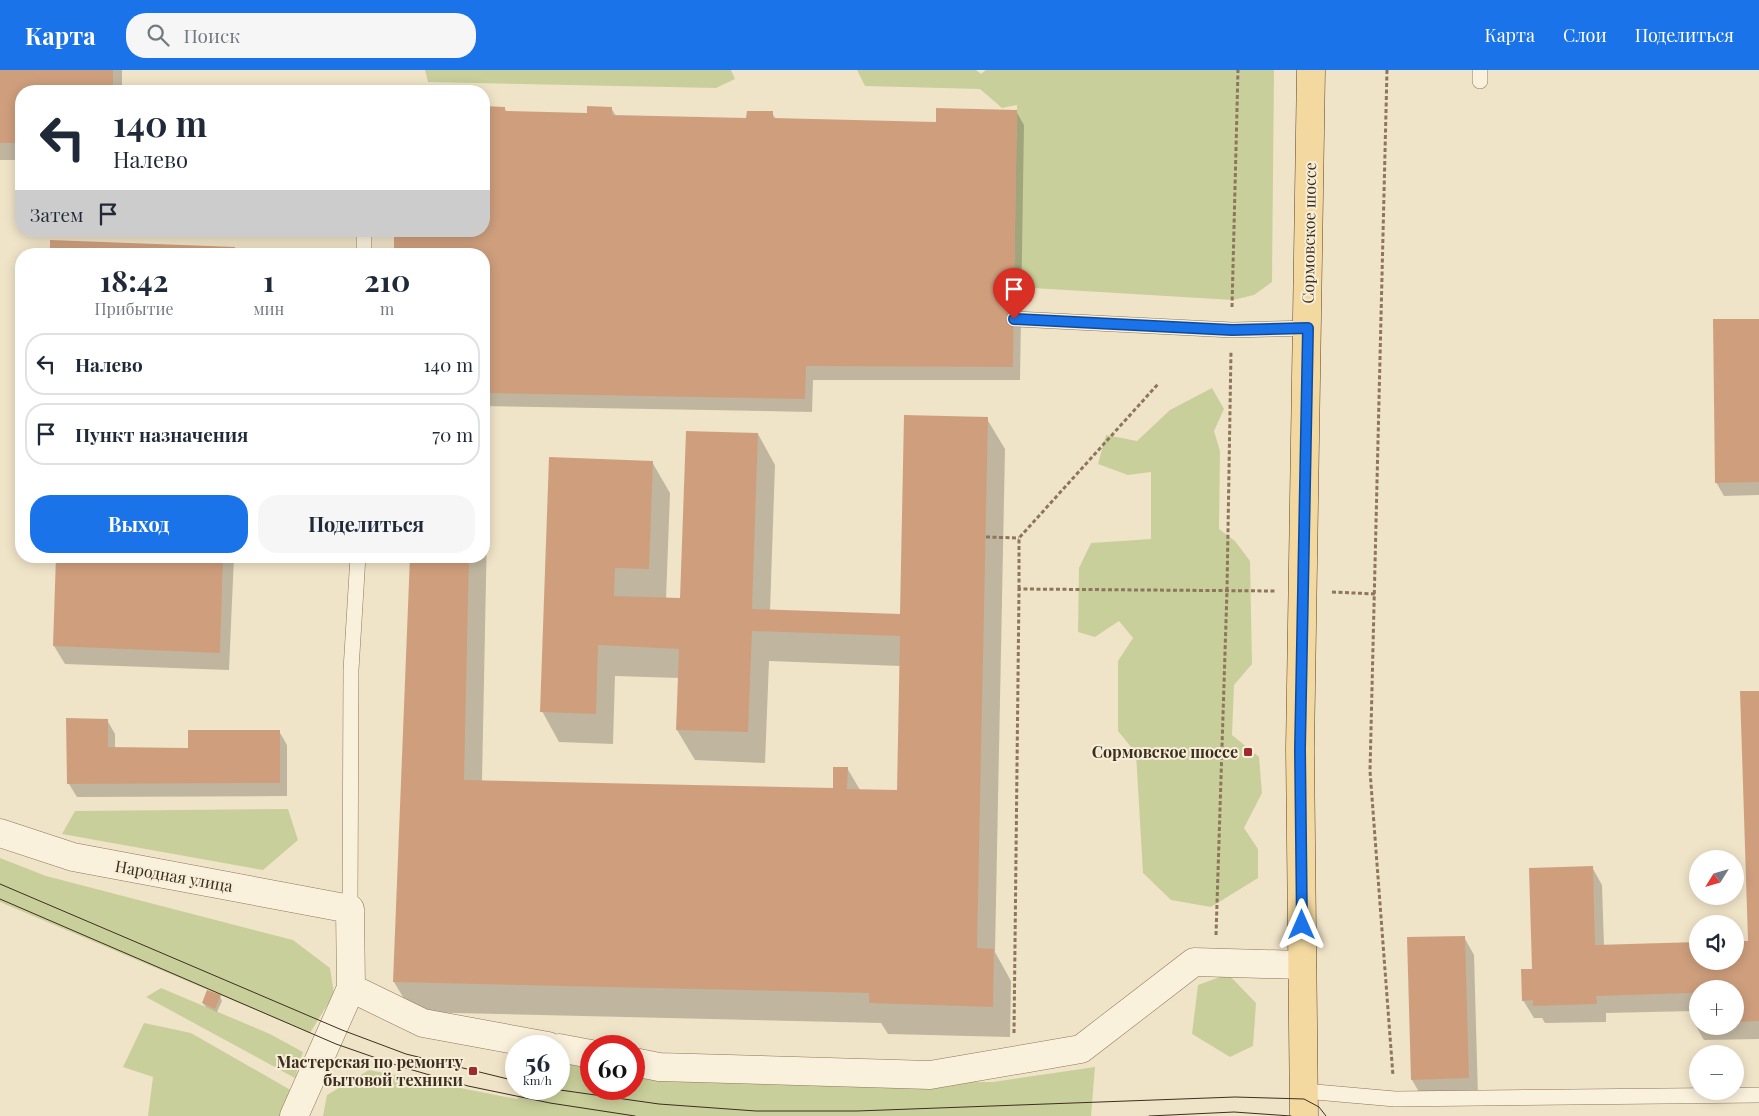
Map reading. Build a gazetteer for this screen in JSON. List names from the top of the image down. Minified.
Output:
{"streets":{"main road":["Сормовское шоссе"],"street":["Народная улица"]},"places":{"transit":["Сормовское шоссе","Мастерская по ремонту бытовой техники"]},"north":"bottom left","page":{"header":"Карта","search":"Поиск","nav":["Карта","Слои","Поделиться"],"turn":["140 m","Налево"],"then":"Затем","eta":["18:42","Прибытие","1","мин","210","m"],"list":[{"name":"Налево","value":"140 m"},{"name":"Пункт назначения","value":"70 m"}],"buttons":["Выход","Поделиться"],"map_buttons":["+","−"],"speed":"56 km/h","limit":"60"}}
